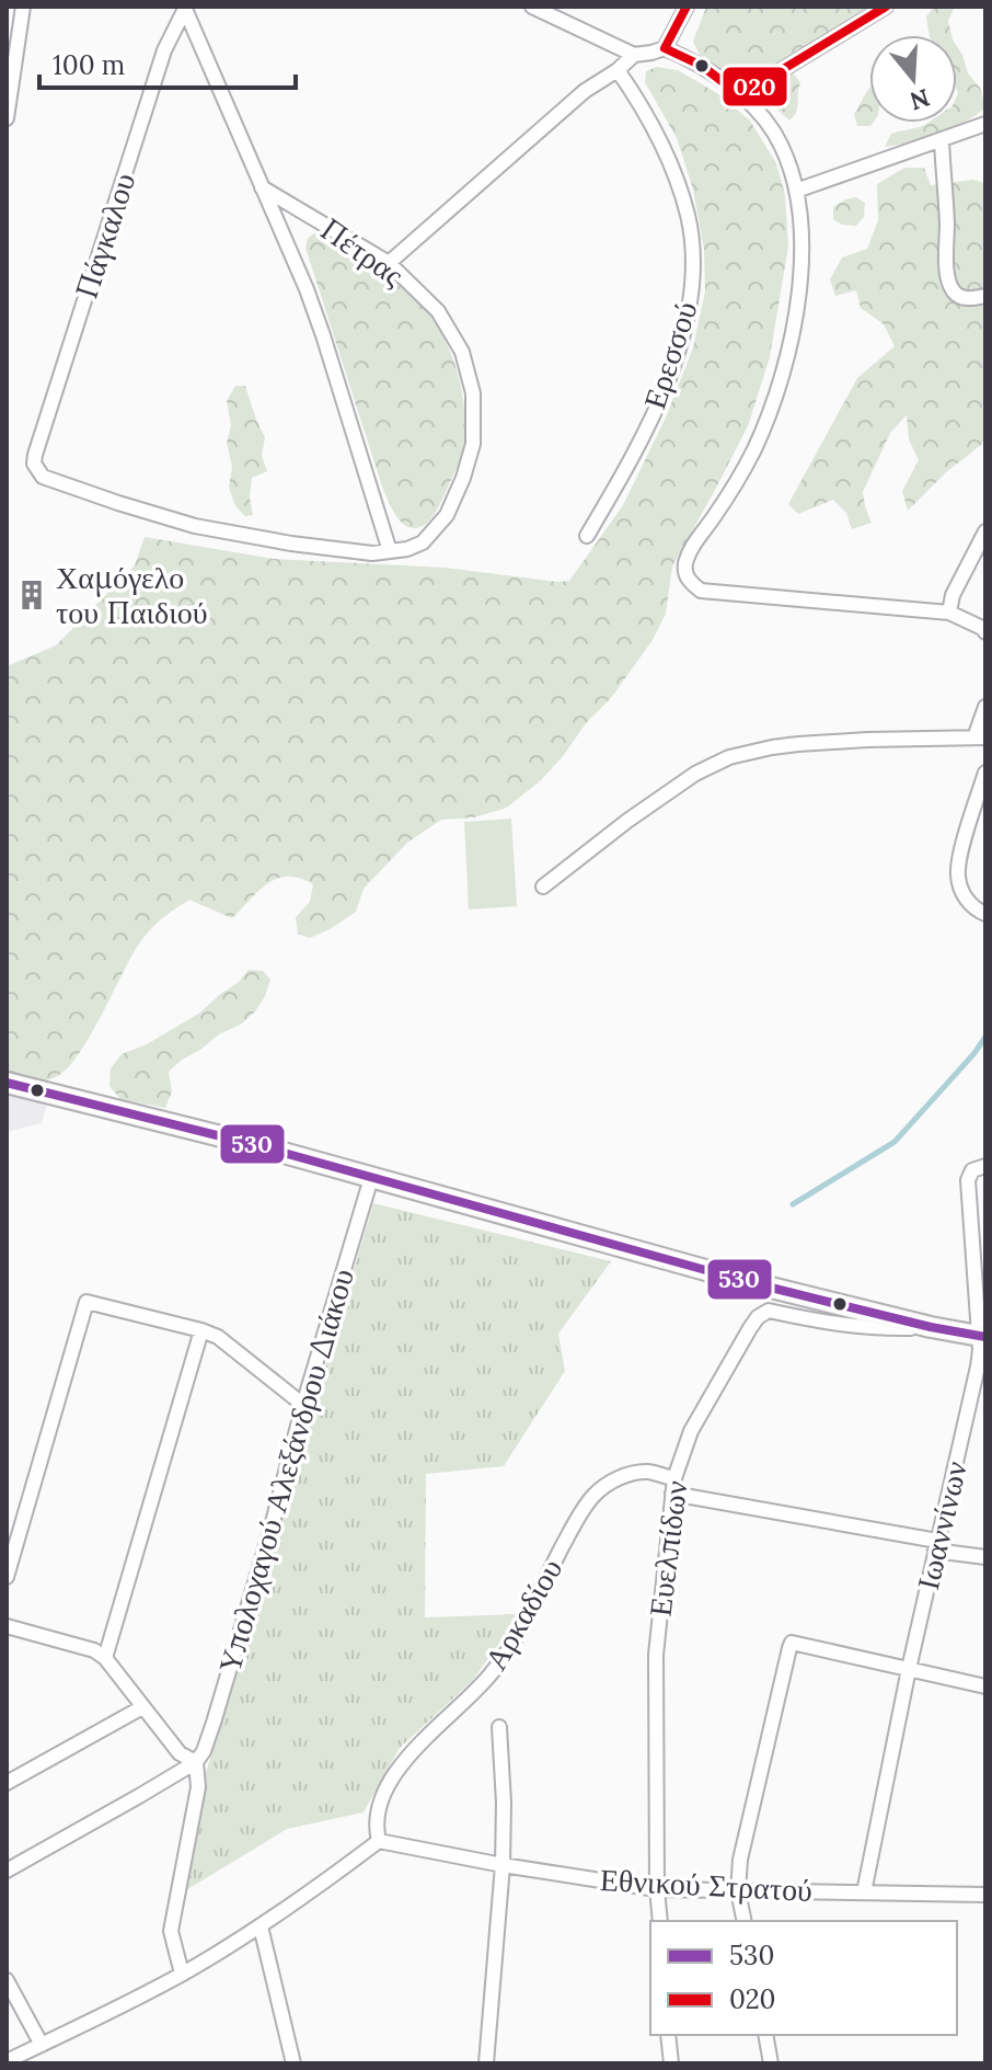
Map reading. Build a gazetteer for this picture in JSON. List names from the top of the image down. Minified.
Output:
{"streets":{"street":["Πάγκαλου","Πέτρας","Ερεσσού","Υπολοχαγού Αλεξάνδρου Διάκου","Ιωαννίνων","Ευελπίδων","Αρκαδίου","Εθνικού Στρατού"]},"crossings":[["Πάγκαλου","Πέτρας"],["Ιωαννίνων","Αρκαδίου"],["Ιωαννίνων","Εθνικού Στρατού"],["Ευελπίδων","Αρκαδίου"],["Ευελπίδων","Εθνικού Στρατού"],["Αρκαδίου","Εθνικού Στρατού"]],"places":{"building":["Χαμόγελο του Παιδιού"]},"lines":["transit line 020","transit line 530"],"legend":["530","020"],"scale_bar":"100 m","north":"bottom"}
